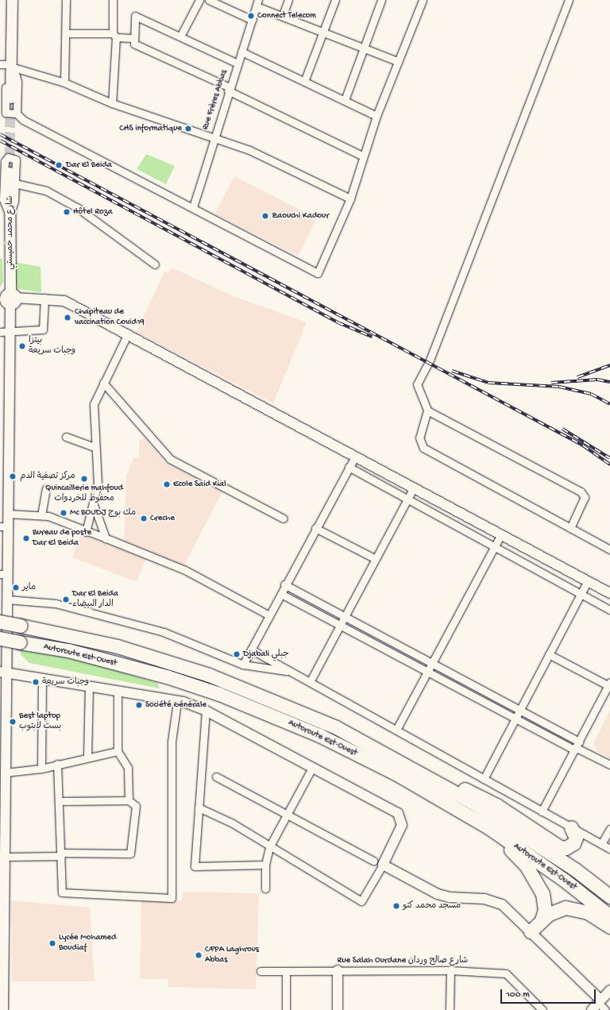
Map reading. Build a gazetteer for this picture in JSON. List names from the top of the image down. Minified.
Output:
{"streets":{"highway":["Autoroute Est-Ouest"],"main road":["شارع محمد خميستي"],"street":["Rue Frères Abbas","Rue Salah Ourdane شارع صالح وردان"]},"places":["Connect Telecom","CHS informatique","Dar El Beida","Hôtel Roza","Zaouchi Kadour","Chapiteau de vaccination Covid19","بيتزا وجبات سريعة","مركز تصفية الدم","Quincaillerie mahfoud محفوظ للخردوات","Ecole Said Kial","Mc BOUDJ مك بوج","Creche","Bureau de poste Dar El Beida","ماير","Dar El Beida الدار البيضاء","Djabali جبلي","وجبات سريعة","Société Générale","Best laptop بست لابتوب","مسجد محمد كتو","Lycée Mohamed Boudiaf","CFPA Laghrous Abbas"],"scale_bar":"100 m"}
